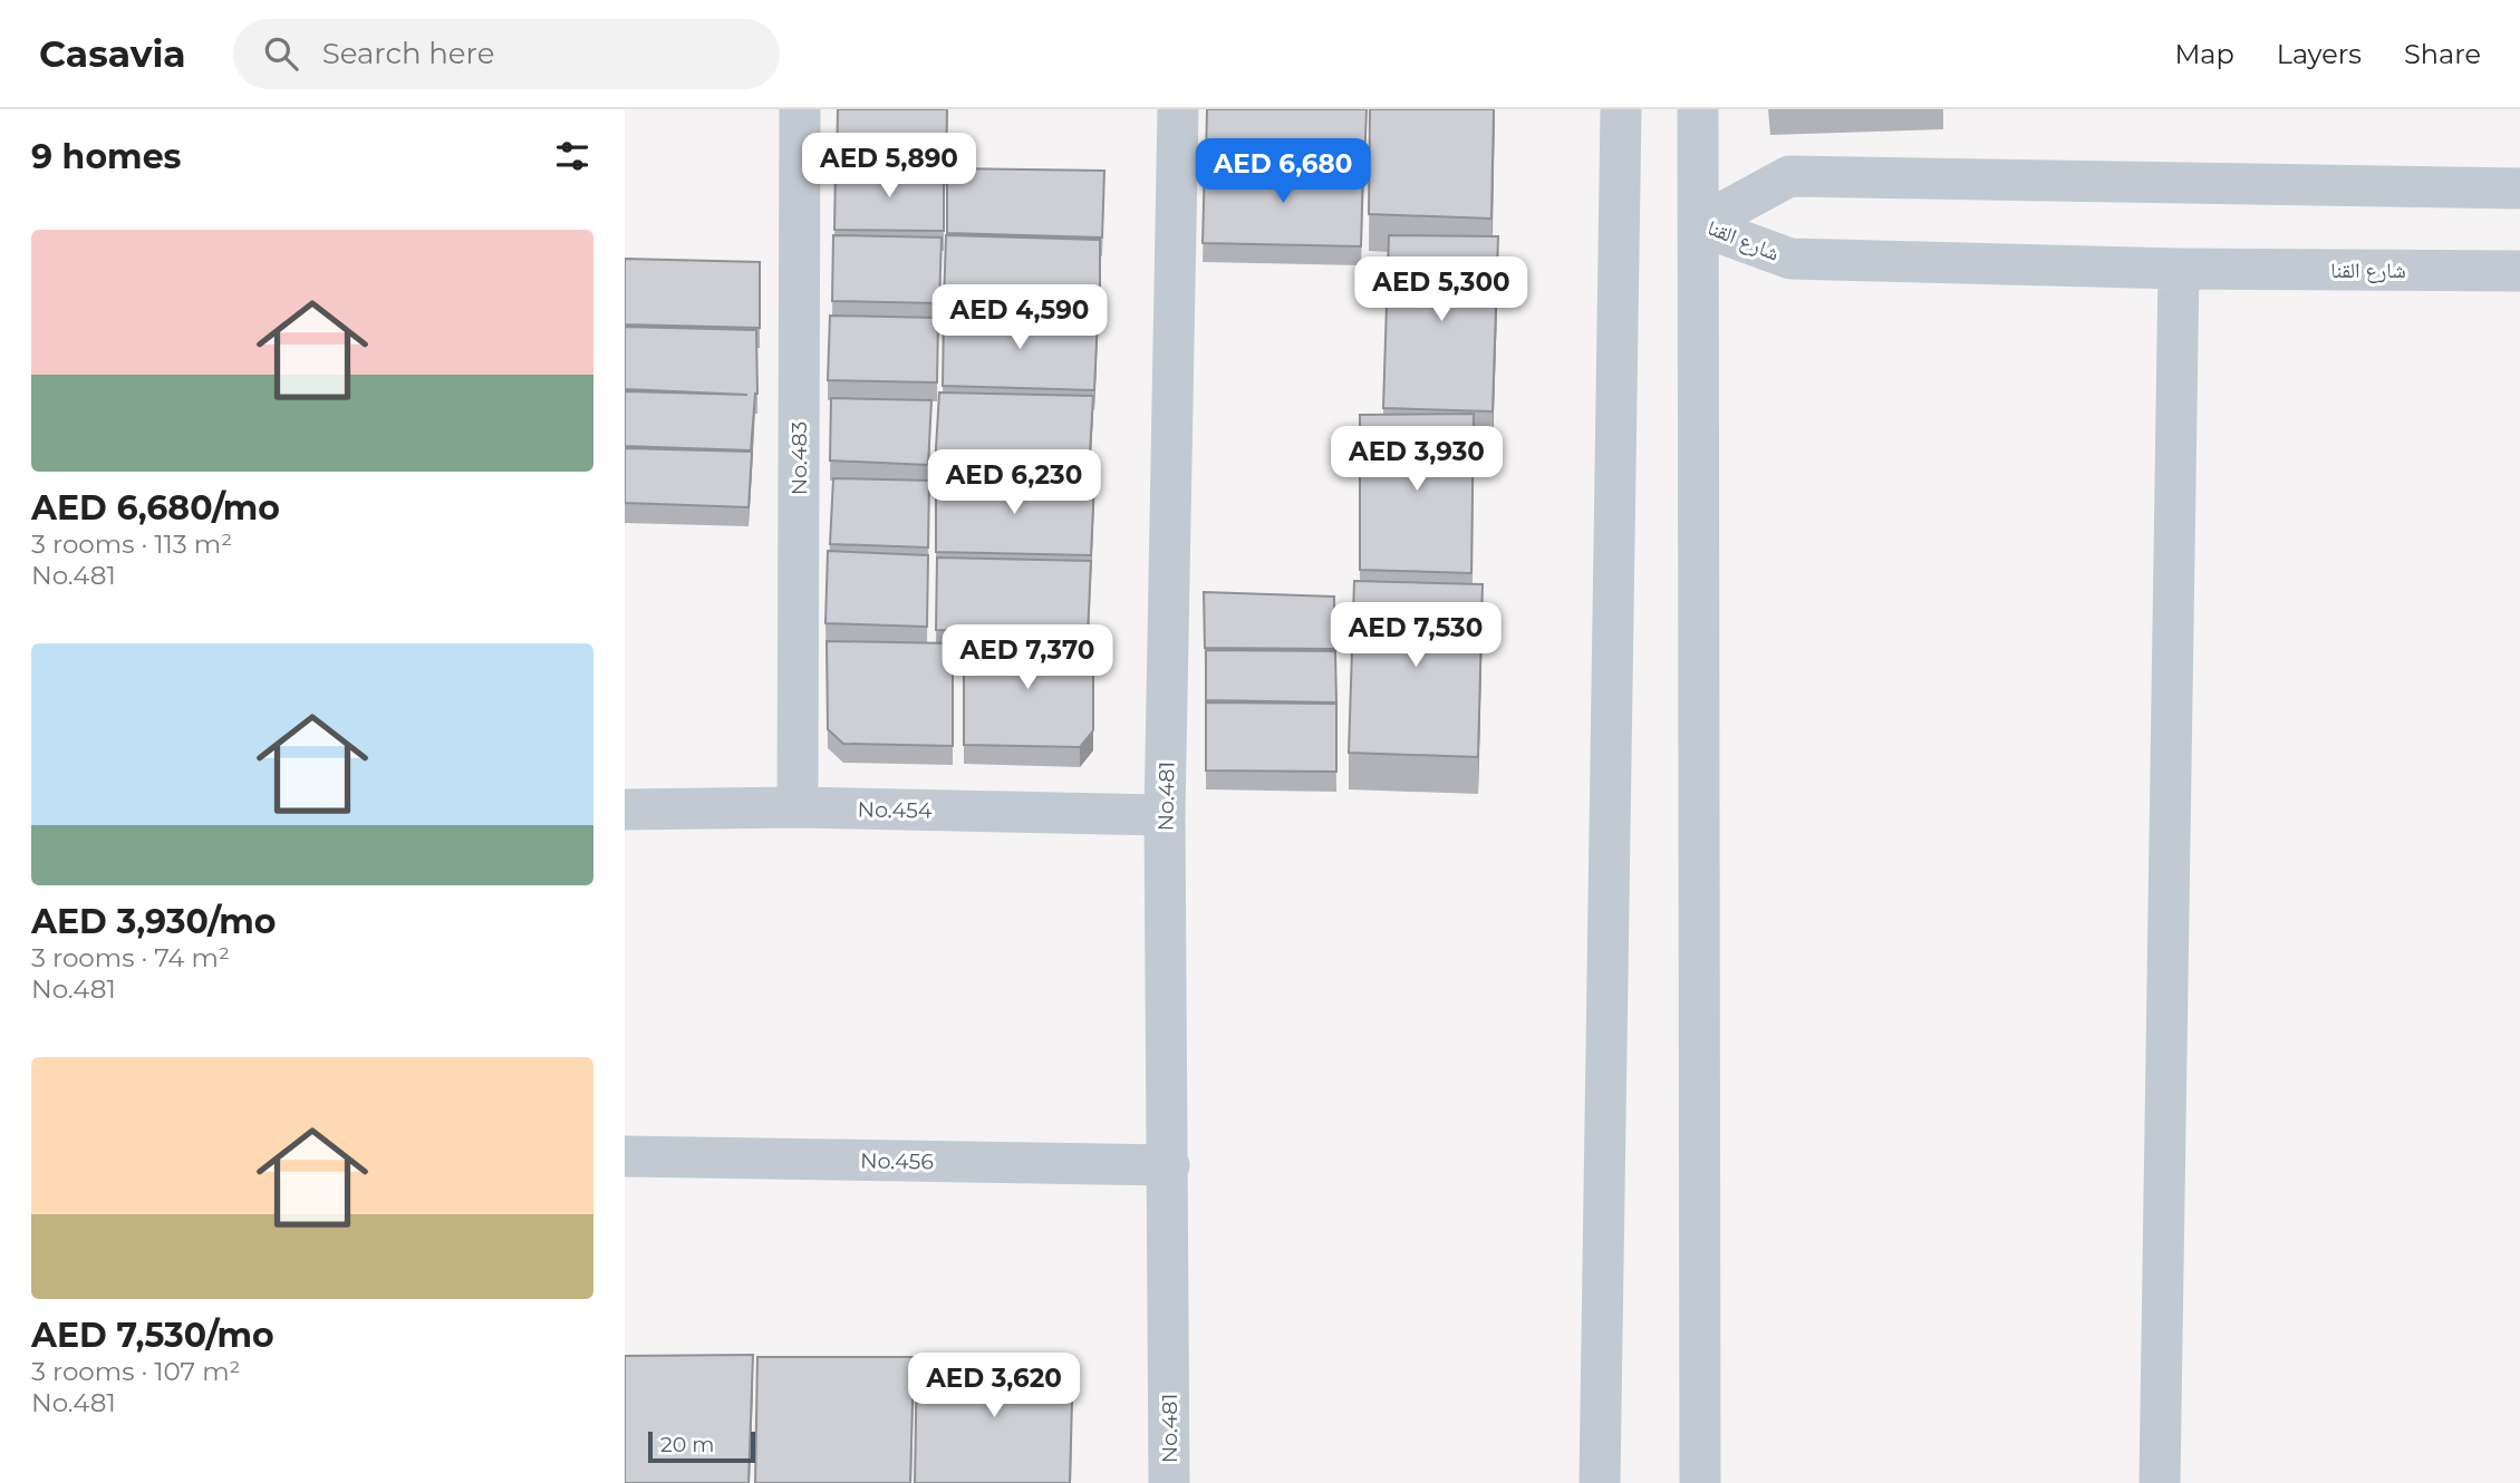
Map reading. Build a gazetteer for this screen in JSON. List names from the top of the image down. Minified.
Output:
{"streets":{"street":["شارع القنا","No.483","No.481","No.454","No.456"]},"crossings":[["No.483","No.454"],["No.481","No.454"],["No.481","No.456"]],"scale_bar":"20 m","page":{"header":"Casavia","search":"Search here","nav":["Map","Layers","Share"],"heading":"9 homes","price":["AED 5,890","AED 6,680","AED 5,300","AED 4,590","AED 3,930","AED 6,230","AED 7,530","AED 7,370","AED 3,620"],"list":[{"name":"AED 6,680/mo","note":"3 rooms · 113 m² · No.481"},{"name":"AED 3,930/mo","note":"3 rooms · 74 m² · No.481"},{"name":"AED 7,530/mo","note":"3 rooms · 107 m² · No.481"}],"scale":"20 m"}}
